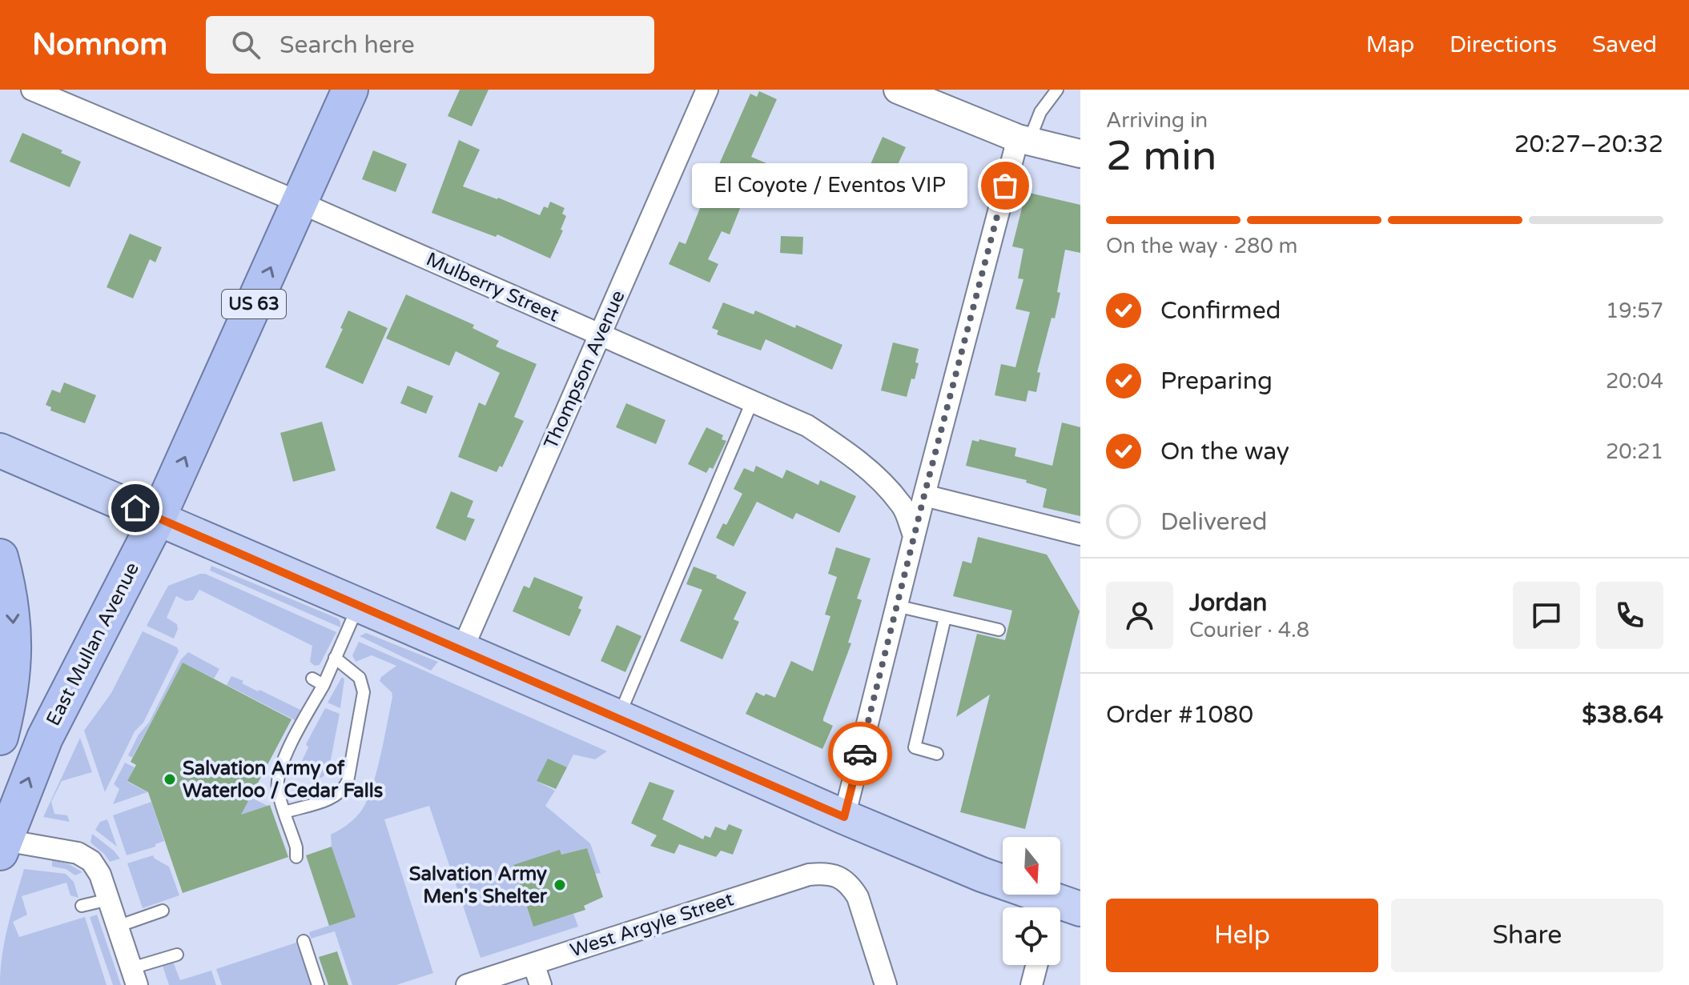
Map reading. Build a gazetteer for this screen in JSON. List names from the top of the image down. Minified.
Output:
{"streets":{"highway":["US 63","East Mullan Avenue"],"street":["Mulberry Street","Thompson Avenue","West Argyle Street"]},"crossings":[["Mulberry Street","Thompson Avenue"],["Mulberry Street","East Mullan Avenue"]],"one_way":["East Mullan Avenue"],"places":["El Coyote / Eventos VIP","Salvation Army of Waterloo / Cedar Falls","Salvation Army Men's Shelter"],"north":"bottom","page":{"header":"Nomnom","search":"Search here","nav":["Map","Directions","Saved"],"heading":["2 min","Arriving in","20:27–20:32"],"panel":["Jordan","Courier · 4.8","Order #1080","$38.64"],"bubble":"El Coyote / Eventos VIP","bar":"On the way · 280 m","list":[["Confirmed","19:57"],["Preparing","20:04"],["On the way","20:21"],"Delivered"],"buttons":["Help","Share"]}}
